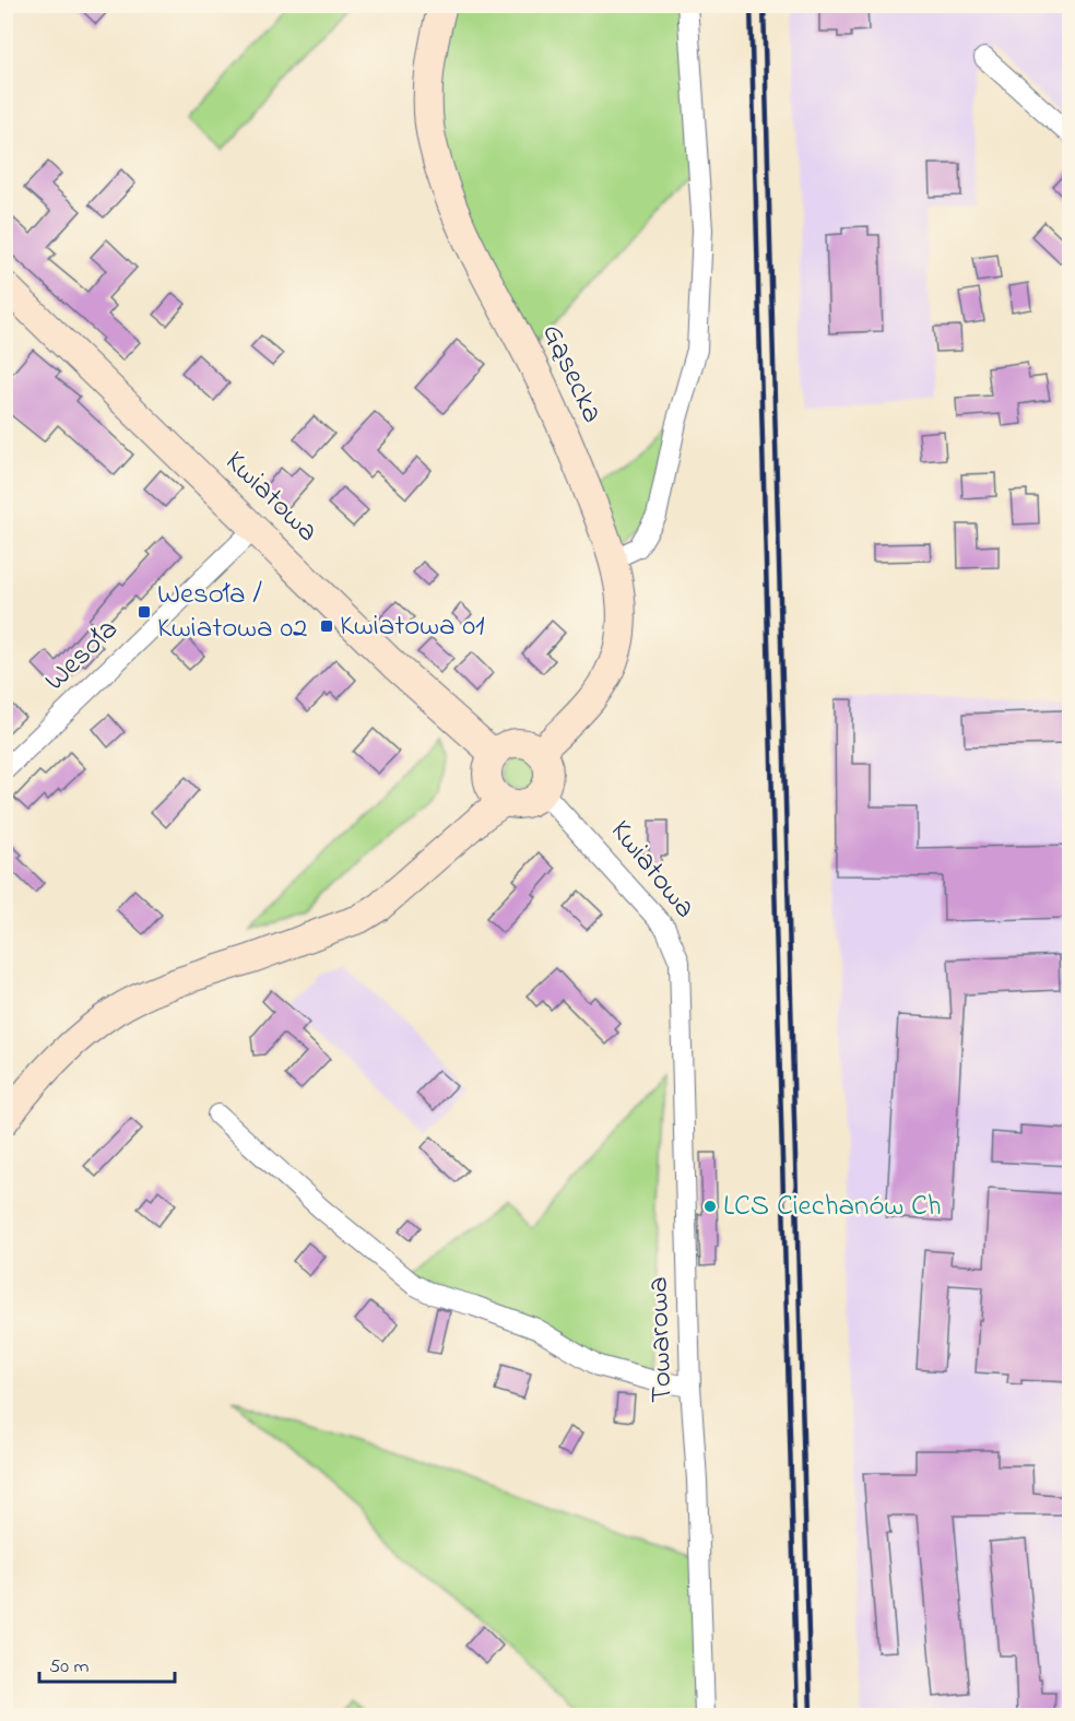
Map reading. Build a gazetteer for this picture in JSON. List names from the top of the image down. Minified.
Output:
{"streets":{"main road":["Gąsecka","Kwiatowa"],"street":["Wesoła","Towarowa"]},"crossings":[["Gąsecka","Kwiatowa"],["Kwiatowa","Wesoła"],["Kwiatowa","Towarowa"]],"places":{"transit":["Wesoła / Kwiatowa 02","Kwiatowa 01"],"other":["LCS Ciechanów Ch"]},"scale_bar":"50 m"}
